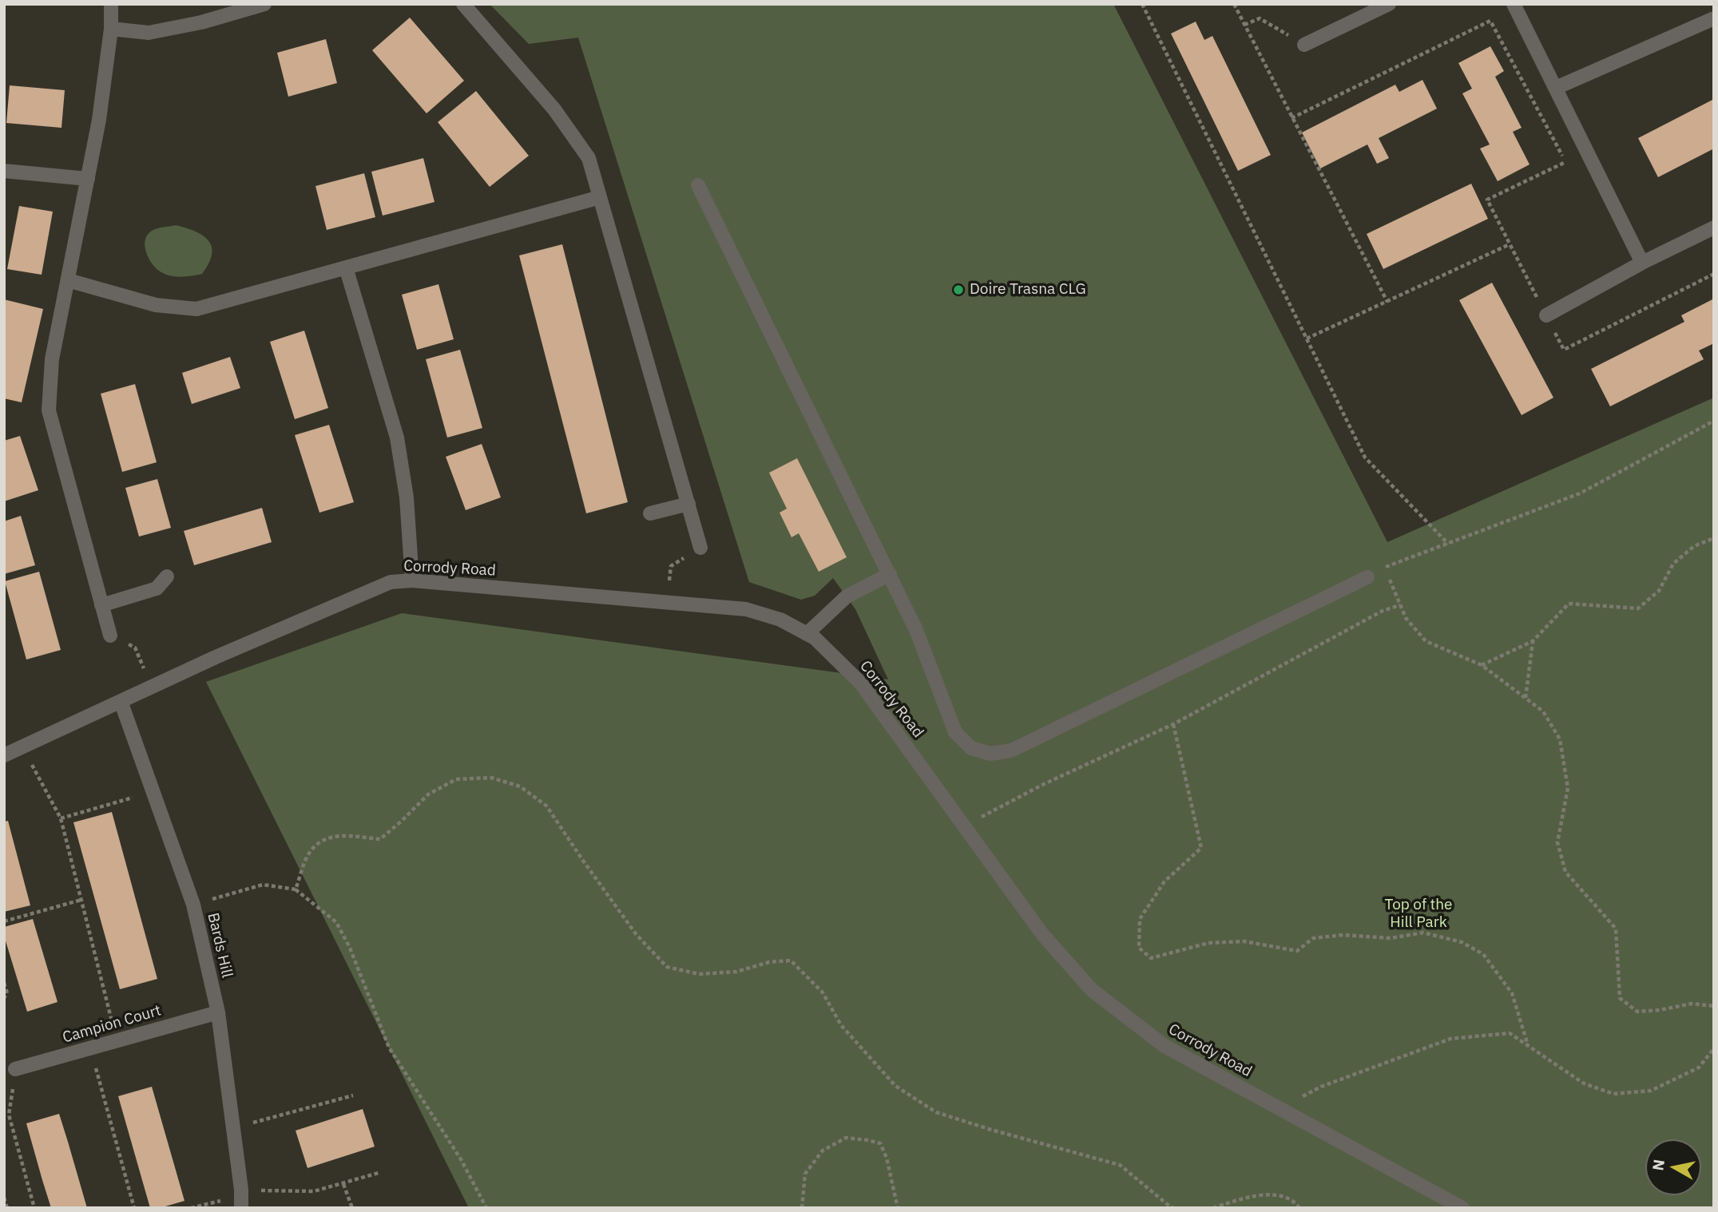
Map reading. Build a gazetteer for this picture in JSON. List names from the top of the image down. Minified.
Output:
{"streets":{"street":["Corrody Road","Bards Hill","Campion Court"]},"crossings":[["Corrody Road","Bards Hill"],["Bards Hill","Campion Court"]],"parks":["Top of the Hill Park"],"places":["Doire Trasna CLG"],"north":"left"}
